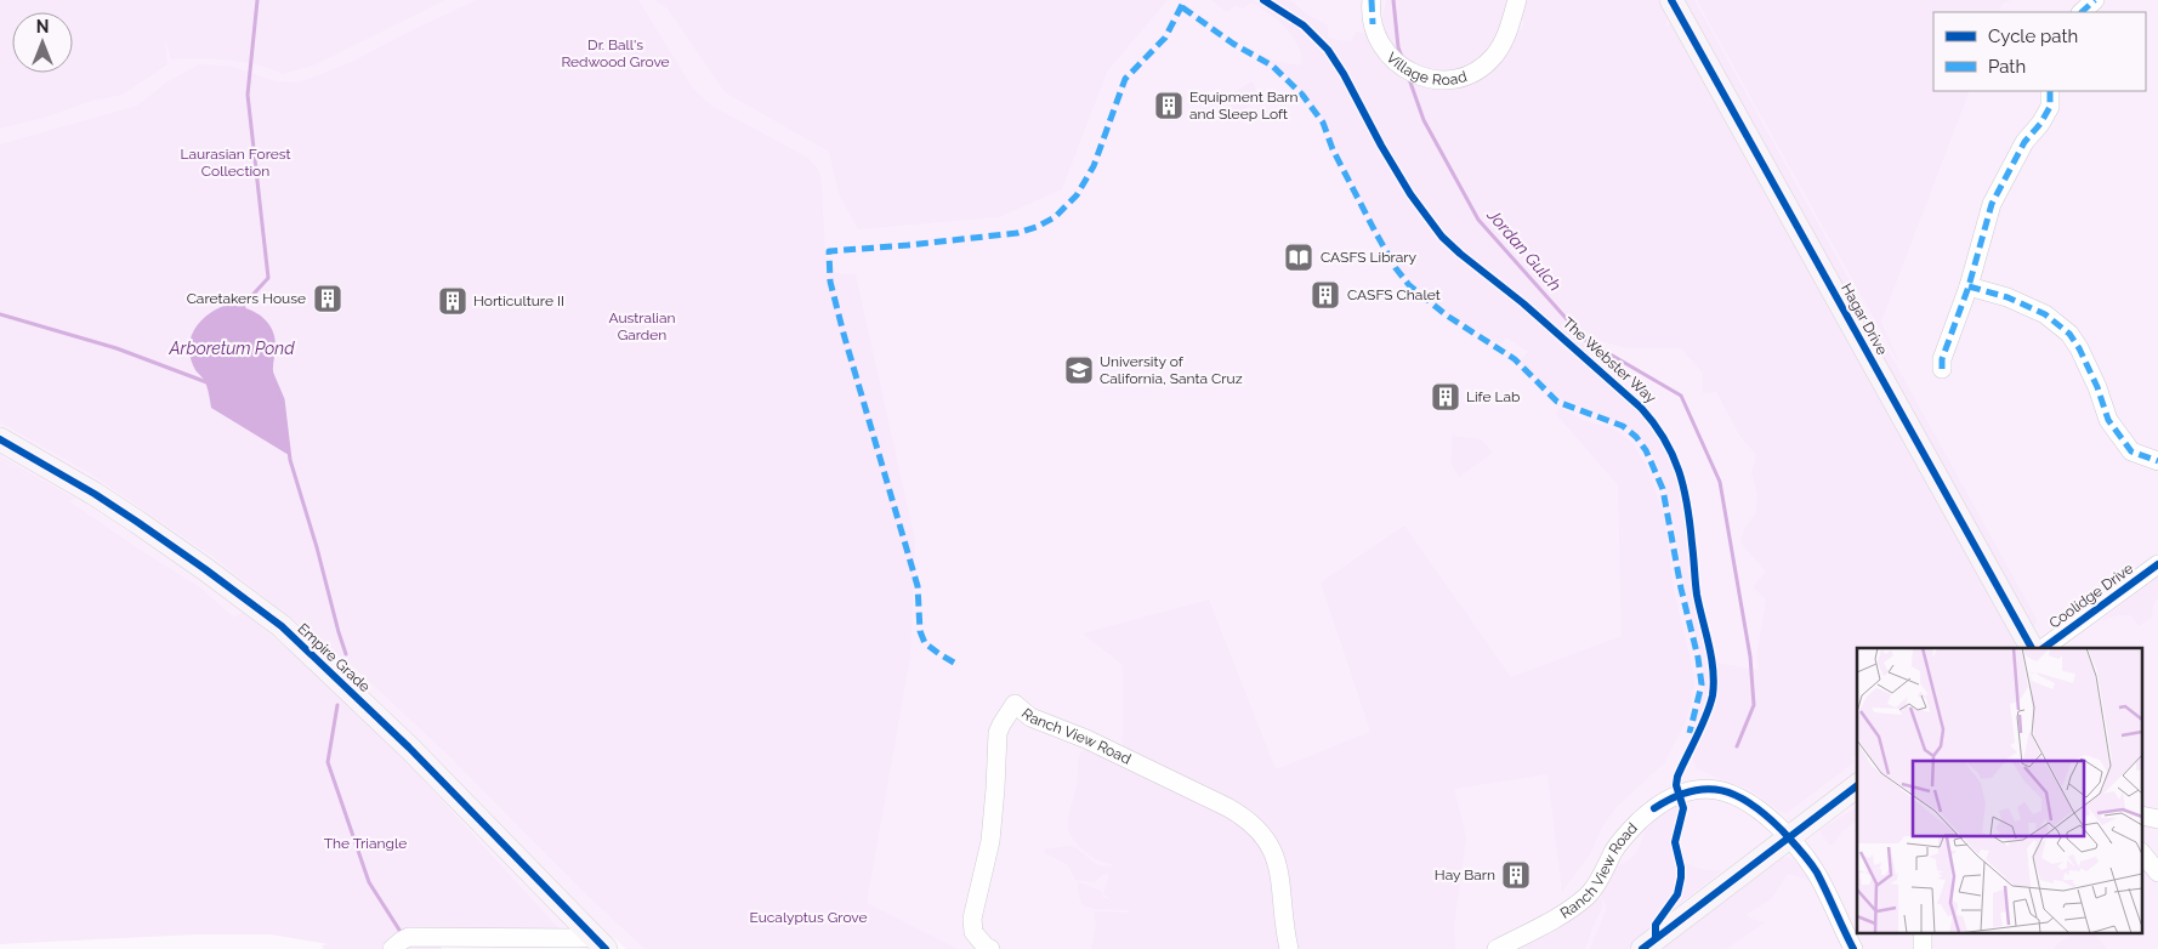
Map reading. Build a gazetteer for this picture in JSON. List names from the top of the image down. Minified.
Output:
{"streets":{"main road":["Hagar Drive","Empire Grade"],"street":["Village Road","Coolidge Drive","Ranch View Road"],"cycle path":["The Webster Way"]},"water":["Jordan Gulch","Arboretum Pond"],"parks":["Dr. Ball's Redwood Grove","Laurasian Forest Collection","Australian Garden","The Triangle","Eucalyptus Grove"],"places":{"building":["Equipment Barn and Sleep Loft","CASFS Chalet","Caretakers House","Horticulture II","Life Lab","Hay Barn"],"library":["CASFS Library"],"school or university":["University of California, Santa Cruz"]},"legend":["Cycle path","Path"],"north":"top"}
